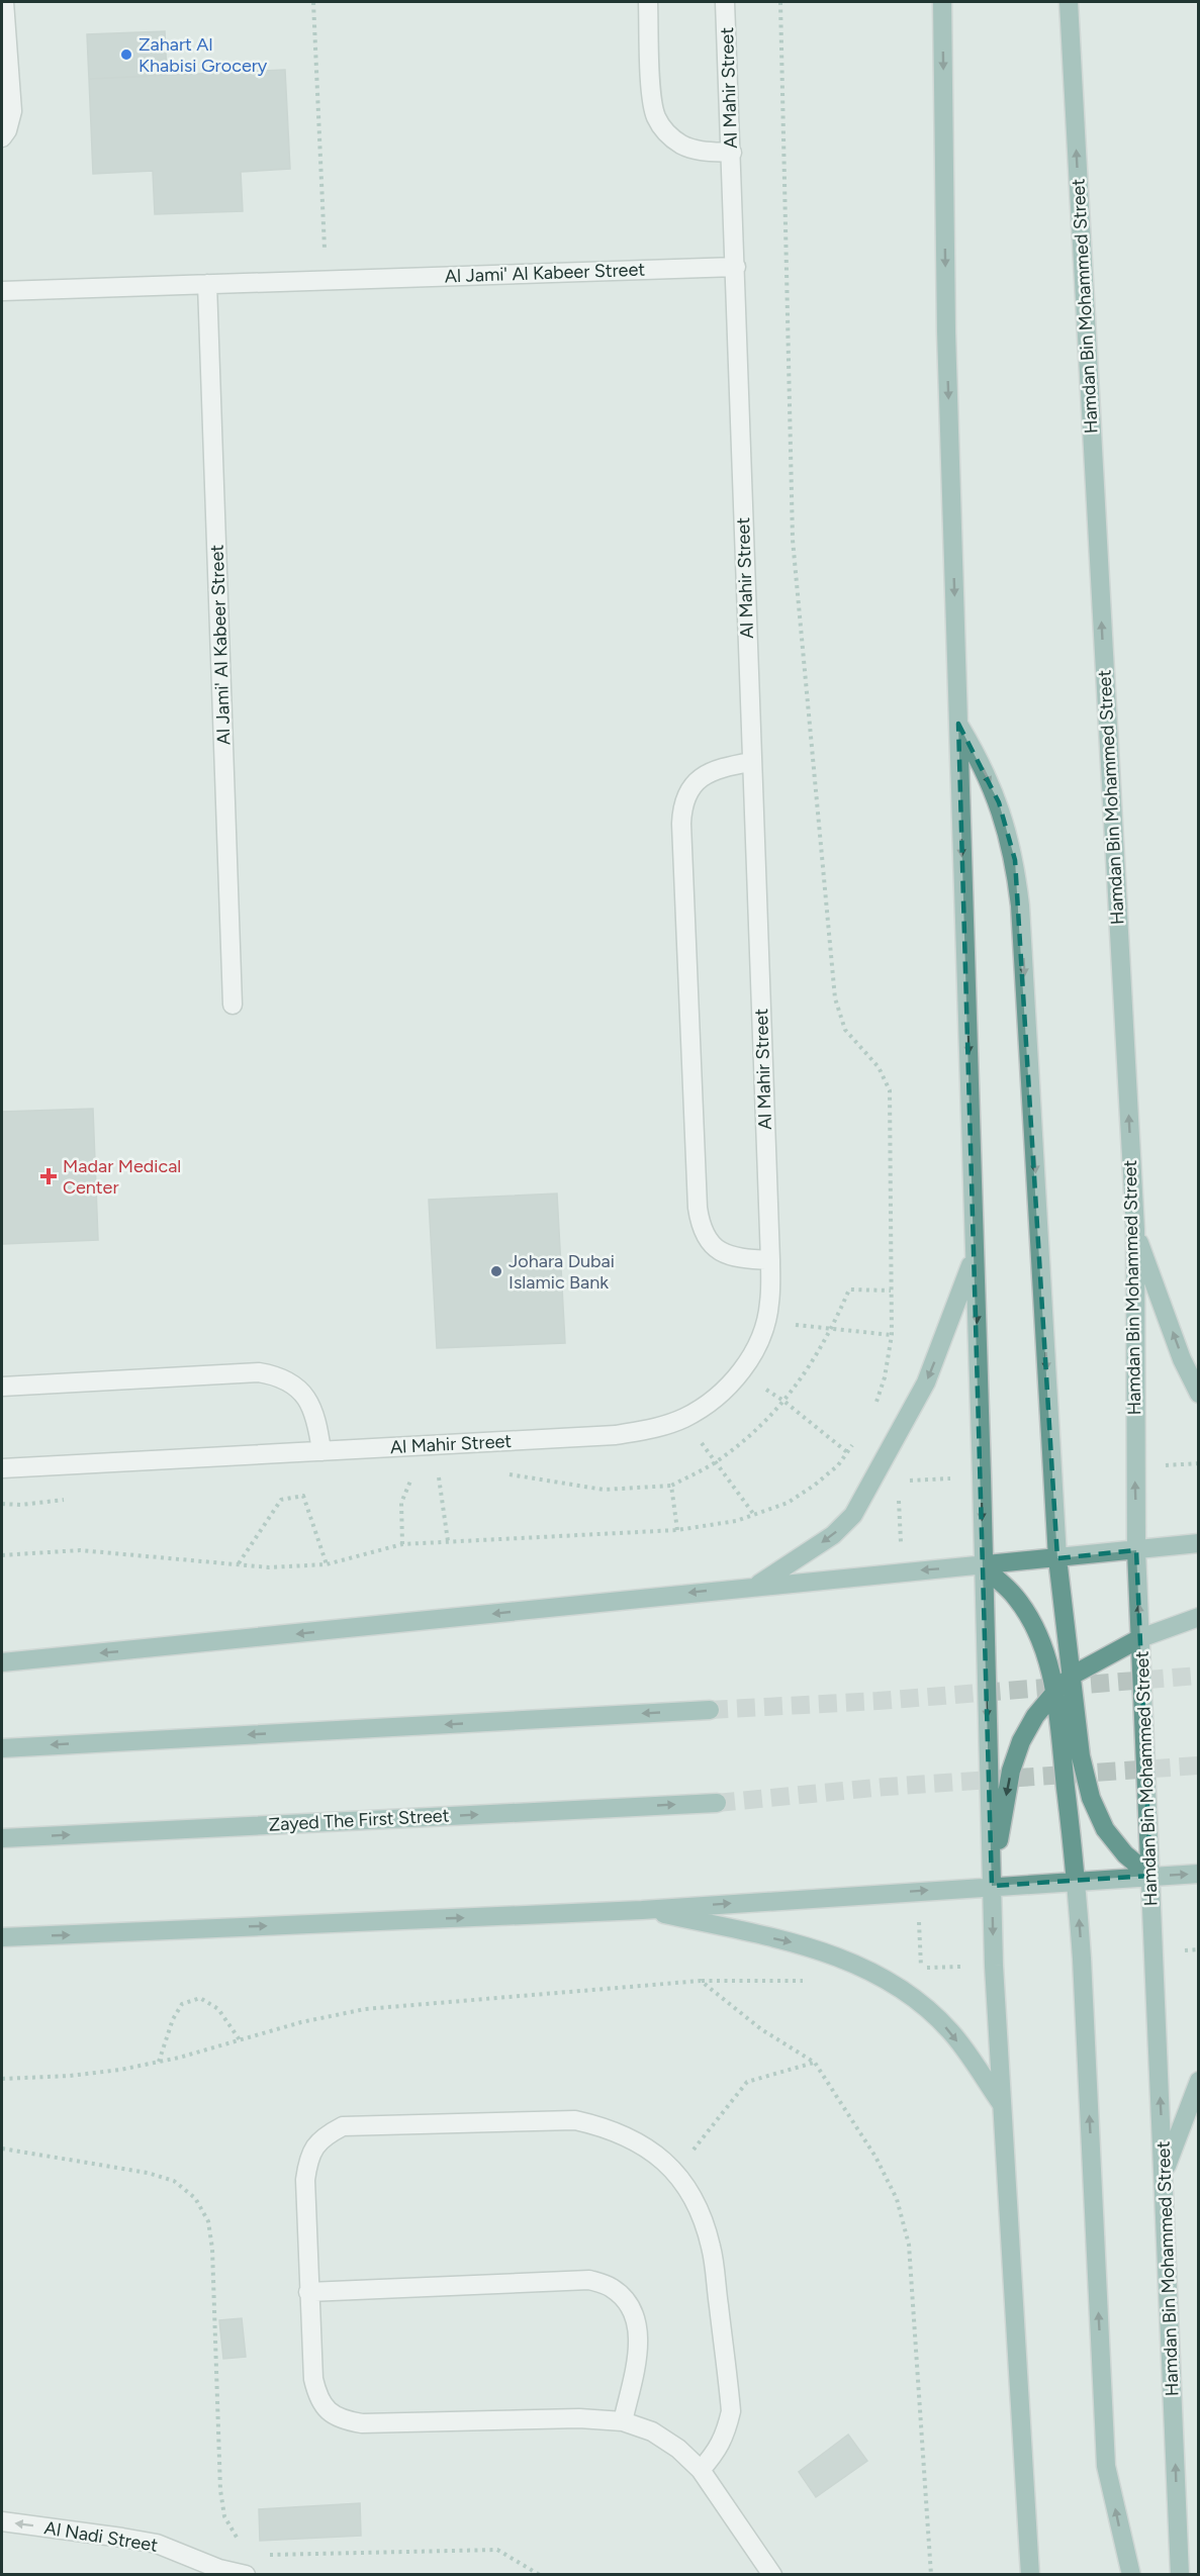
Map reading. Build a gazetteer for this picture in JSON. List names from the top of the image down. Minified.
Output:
{"streets":{"main road":["Hamdan Bin Mohammed Street","Zayed The First Street"],"street":["Al Mahir Street","Al Jami' Al Kabeer Street","Al Nadi Street"]},"crossings":[["Al Mahir Street","Al Jami' Al Kabeer Street"]],"one_way":["Al Nadi Street"],"places":{"other":["Zahart Al Khabisi Grocery","Johara Dubai Islamic Bank"],"health":["Madar Medical Center"]}}
